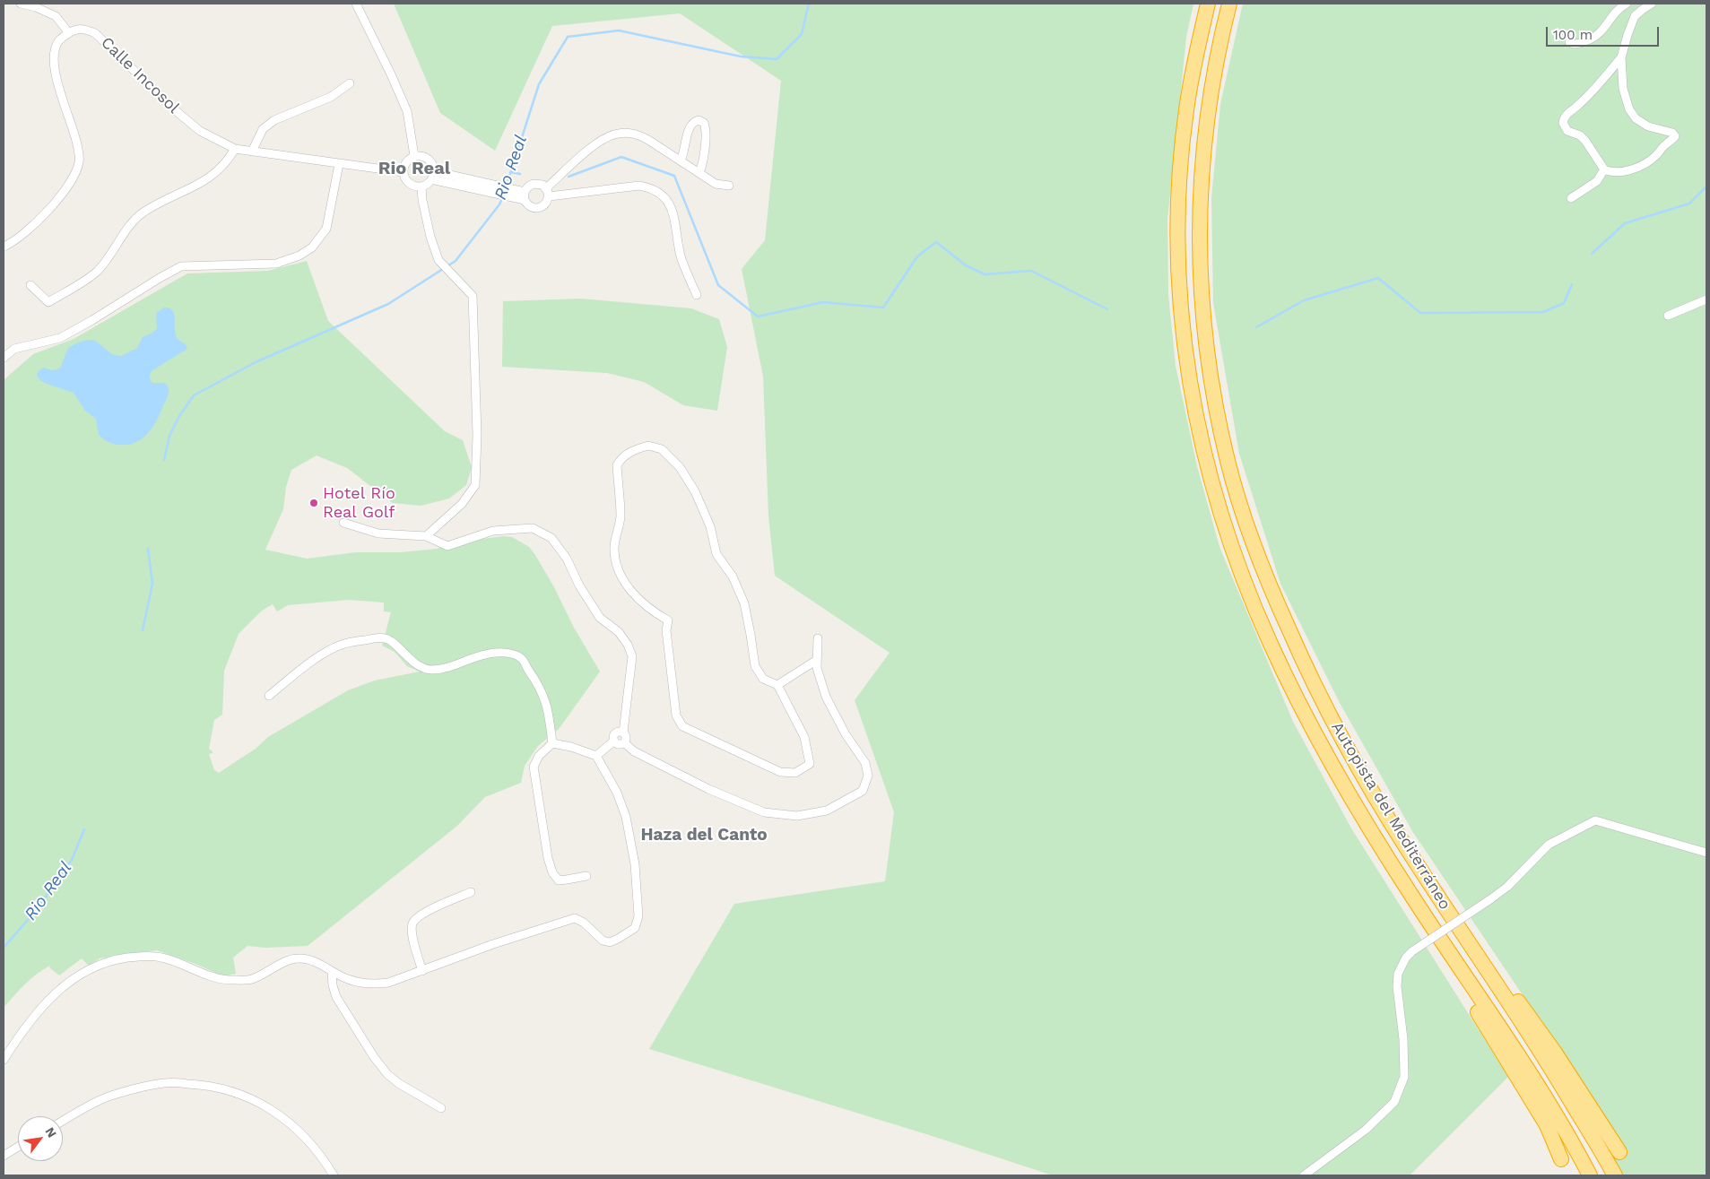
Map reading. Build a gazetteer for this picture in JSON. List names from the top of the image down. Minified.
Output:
{"streets":{"highway":["Autopista del Mediterráneo"],"street":["Calle Incosol"]},"districts":["Rio Real","Haza del Canto"],"water":["Rio Real"],"places":["Hotel Río Real Golf"],"scale_bar":"100 m","north":"top right"}
